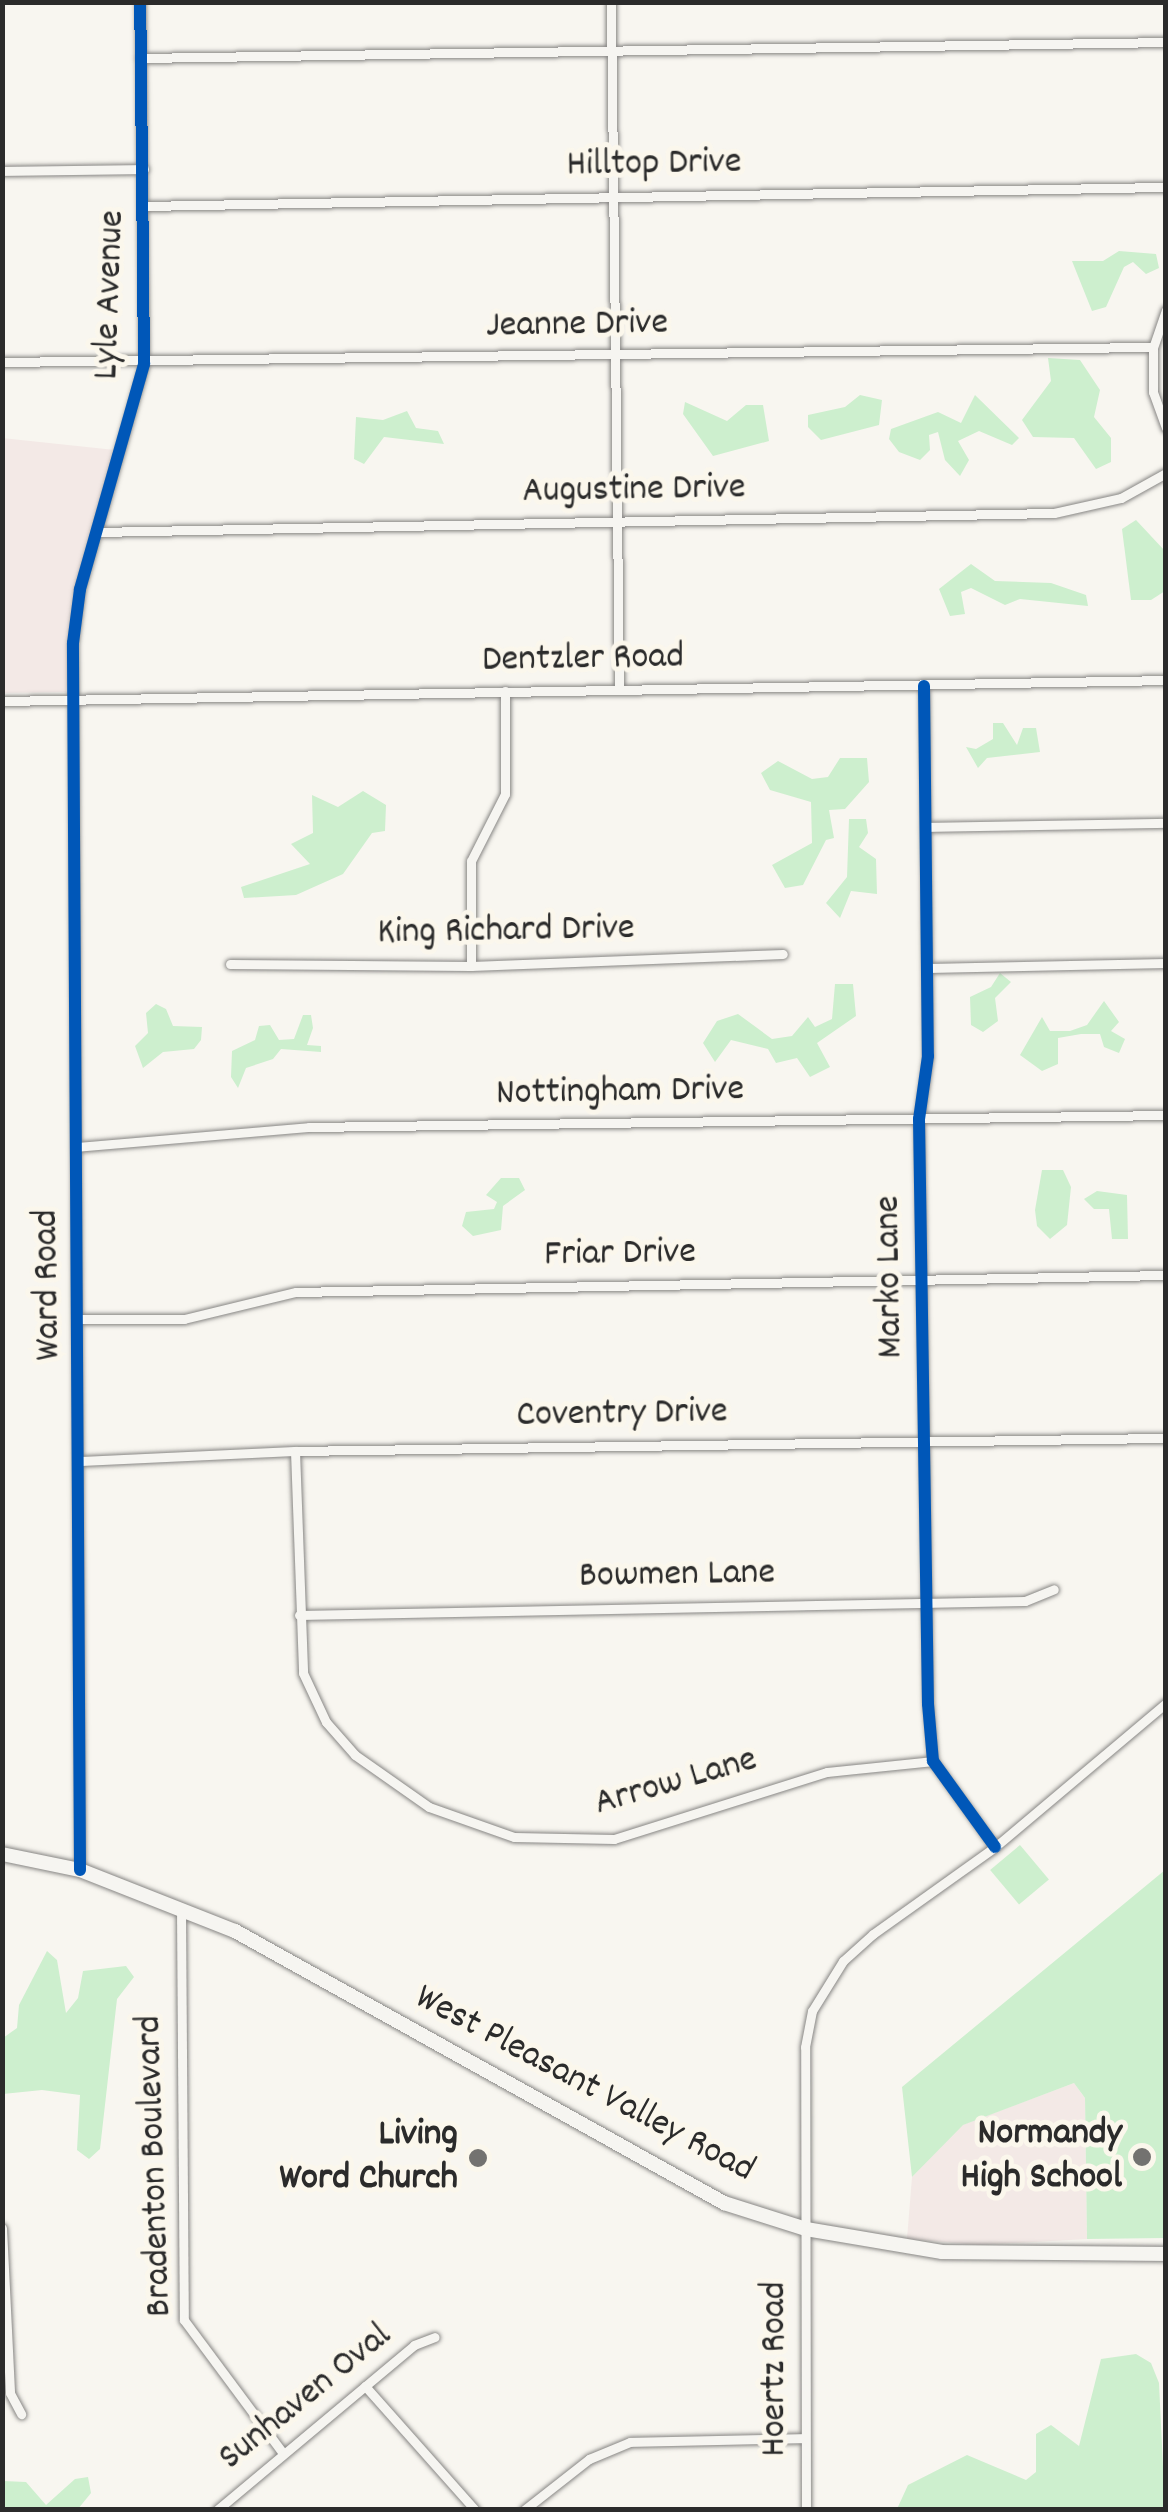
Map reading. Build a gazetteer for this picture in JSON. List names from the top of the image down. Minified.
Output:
{"streets":{"main road":["West Pleasant Valley Road"],"street":["Hilltop Drive","Lyle Avenue","Jeanne Drive","Augustine Drive","Dentzler Road","King Richard Drive","Nottingham Drive","Friar Drive","Marko Lane","Ward Road","Coventry Drive","Bowmen Lane","Arrow Lane","Bradenton Boulevard","Hoertz Road","Sunhaven Oval"]},"crossings":[["Hilltop Drive","Lyle Avenue"],["Lyle Avenue","Jeanne Drive"],["Lyle Avenue","Augustine Drive"],["Lyle Avenue","Dentzler Road"],["Lyle Avenue","Ward Road"],["Dentzler Road","Marko Lane"],["Dentzler Road","Ward Road"],["Nottingham Drive","Marko Lane"],["Nottingham Drive","Ward Road"],["Friar Drive","Marko Lane"],["Friar Drive","Ward Road"],["Marko Lane","Coventry Drive"],["Marko Lane","Bowmen Lane"],["Marko Lane","Arrow Lane"],["Ward Road","Coventry Drive"],["Ward Road","West Pleasant Valley Road"],["Coventry Drive","Arrow Lane"],["Bowmen Lane","Arrow Lane"],["West Pleasant Valley Road","Bradenton Boulevard"],["West Pleasant Valley Road","Hoertz Road"],["Bradenton Boulevard","Sunhaven Oval"]],"places":["Normandy High School","Living Word Church"]}
